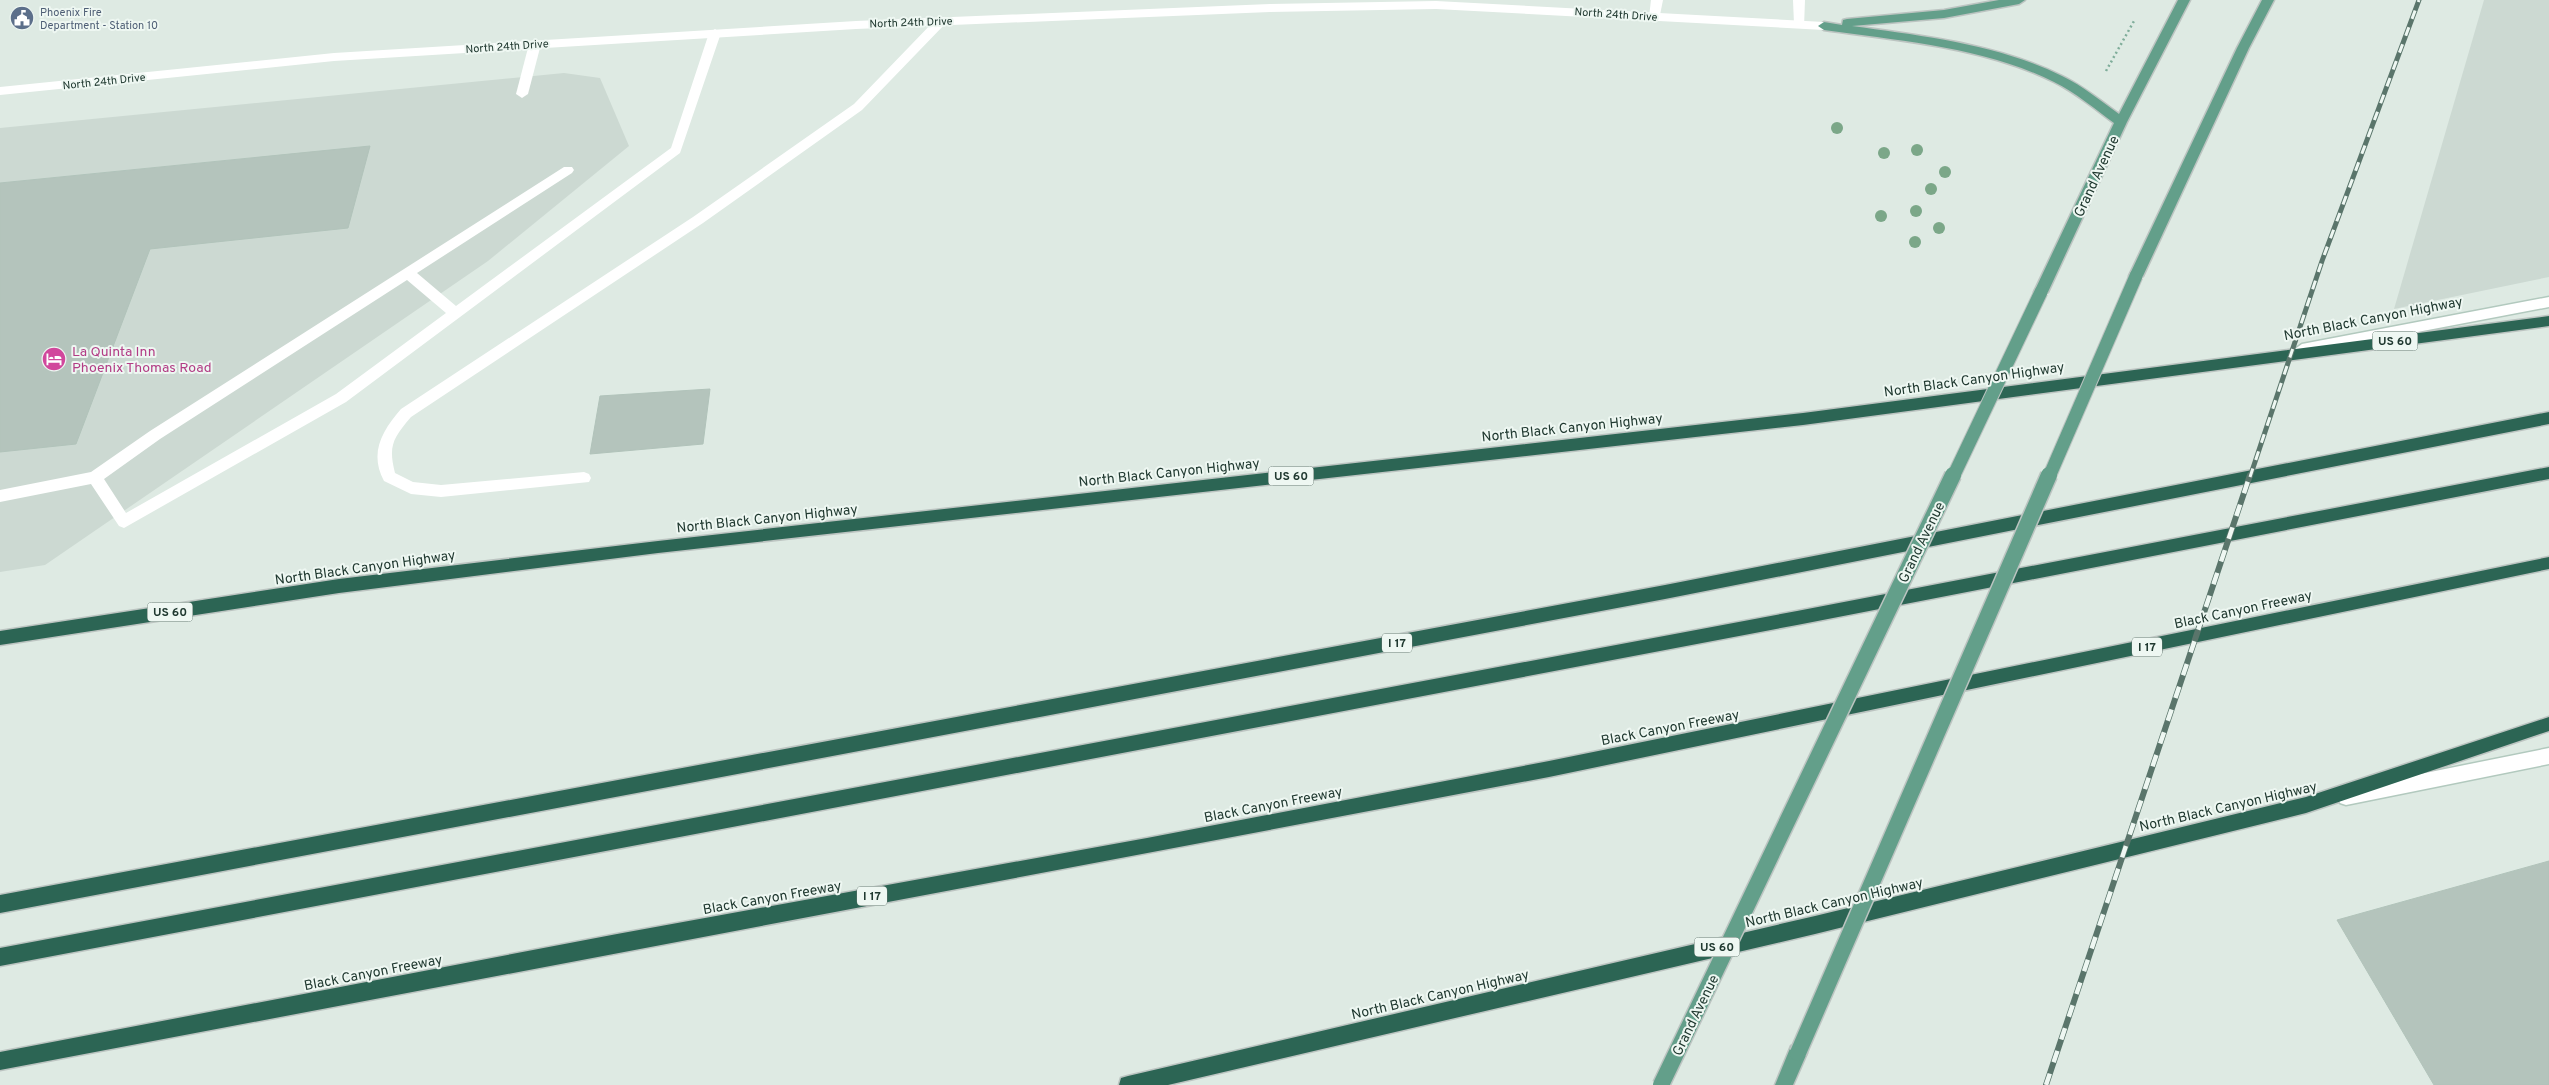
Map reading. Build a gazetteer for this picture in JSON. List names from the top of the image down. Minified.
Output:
{"streets":{"highway":["North Black Canyon Highway","US 60","Black Canyon Freeway","I 17"],"main road":["Grand Avenue"],"street":["North 24th Drive"]},"crossings":[["North Black Canyon Highway","US 60"]],"places":{"public building":["Phoenix Fire Department - Station 10"],"hotel":["La Quinta Inn Phoenix Thomas Road"]}}
